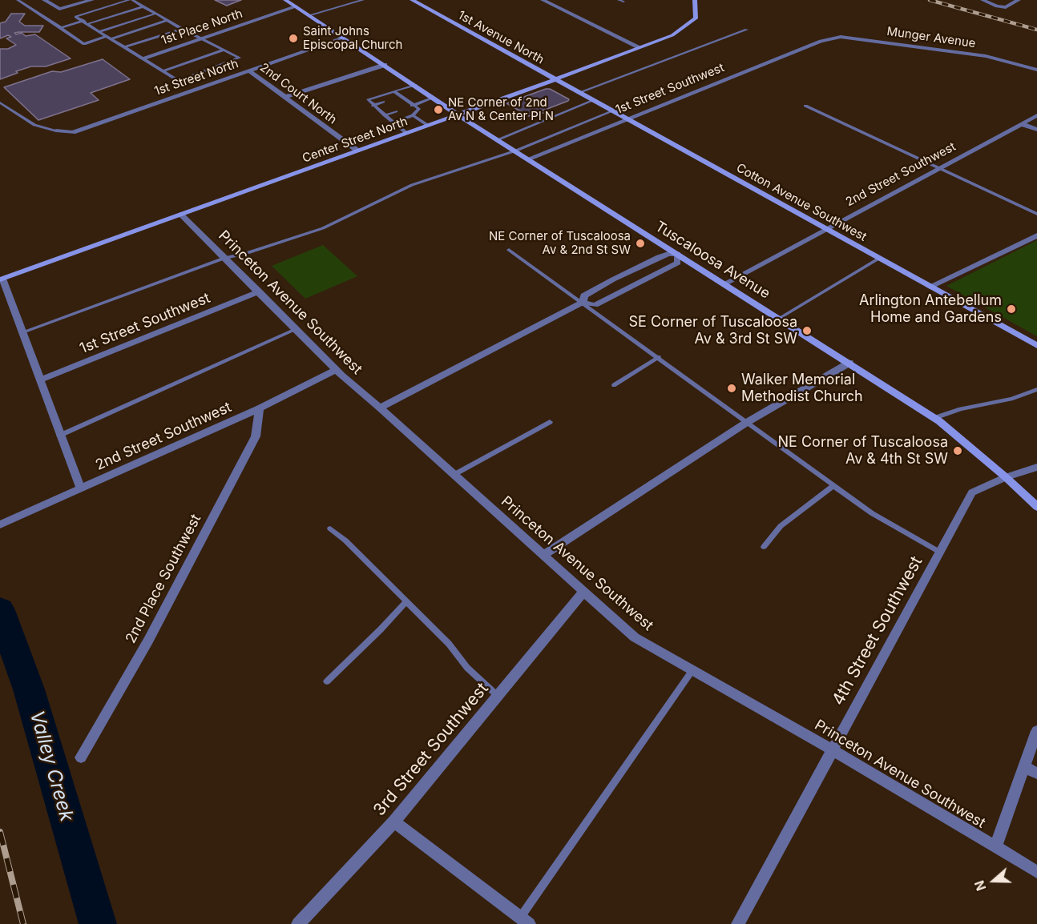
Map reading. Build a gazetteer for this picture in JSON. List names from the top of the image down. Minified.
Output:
{"streets":{"street":["1st Place North","1st Avenue North","Munger Avenue","1st Street North","1st Street Southwest","2nd Court North","Center Street North","2nd Street Southwest","Cotton Avenue Southwest","Tuscaloosa Avenue","Princeton Avenue Southwest","2nd Place Southwest","4th Street Southwest","3rd Street Southwest"]},"crossings":[["1st Place North","Tuscaloosa Avenue"],["1st Avenue North","Center Street North"],["1st Avenue North","Cotton Avenue Southwest"],["Munger Avenue","1st Street Southwest"],["1st Street North","2nd Court North"],["1st Street North","Tuscaloosa Avenue"],["1st Street Southwest","Cotton Avenue Southwest"],["1st Street Southwest","Tuscaloosa Avenue"],["1st Street Southwest","Princeton Avenue Southwest"],["2nd Court North","Center Street North"],["Center Street North","Cotton Avenue Southwest"],["Center Street North","Tuscaloosa Avenue"],["Center Street North","Princeton Avenue Southwest"],["2nd Street Southwest","Cotton Avenue Southwest"],["2nd Street Southwest","Tuscaloosa Avenue"],["2nd Street Southwest","Princeton Avenue Southwest"],["2nd Street Southwest","2nd Place Southwest"],["Tuscaloosa Avenue","4th Street Southwest"],["Princeton Avenue Southwest","4th Street Southwest"],["Princeton Avenue Southwest","3rd Street Southwest"]],"water":["Valley Creek"],"places":["Saint Johns Episcopal Church","NE Corner of 2nd Av N & Center Pl N","NE Corner of Tuscaloosa Av & 2nd St SW","Arlington Antebellum Home and Gardens","SE Corner of Tuscaloosa Av & 3rd St SW","Walker Memorial Methodist Church","NE Corner of Tuscaloosa Av & 4th St SW"],"north":"left"}
